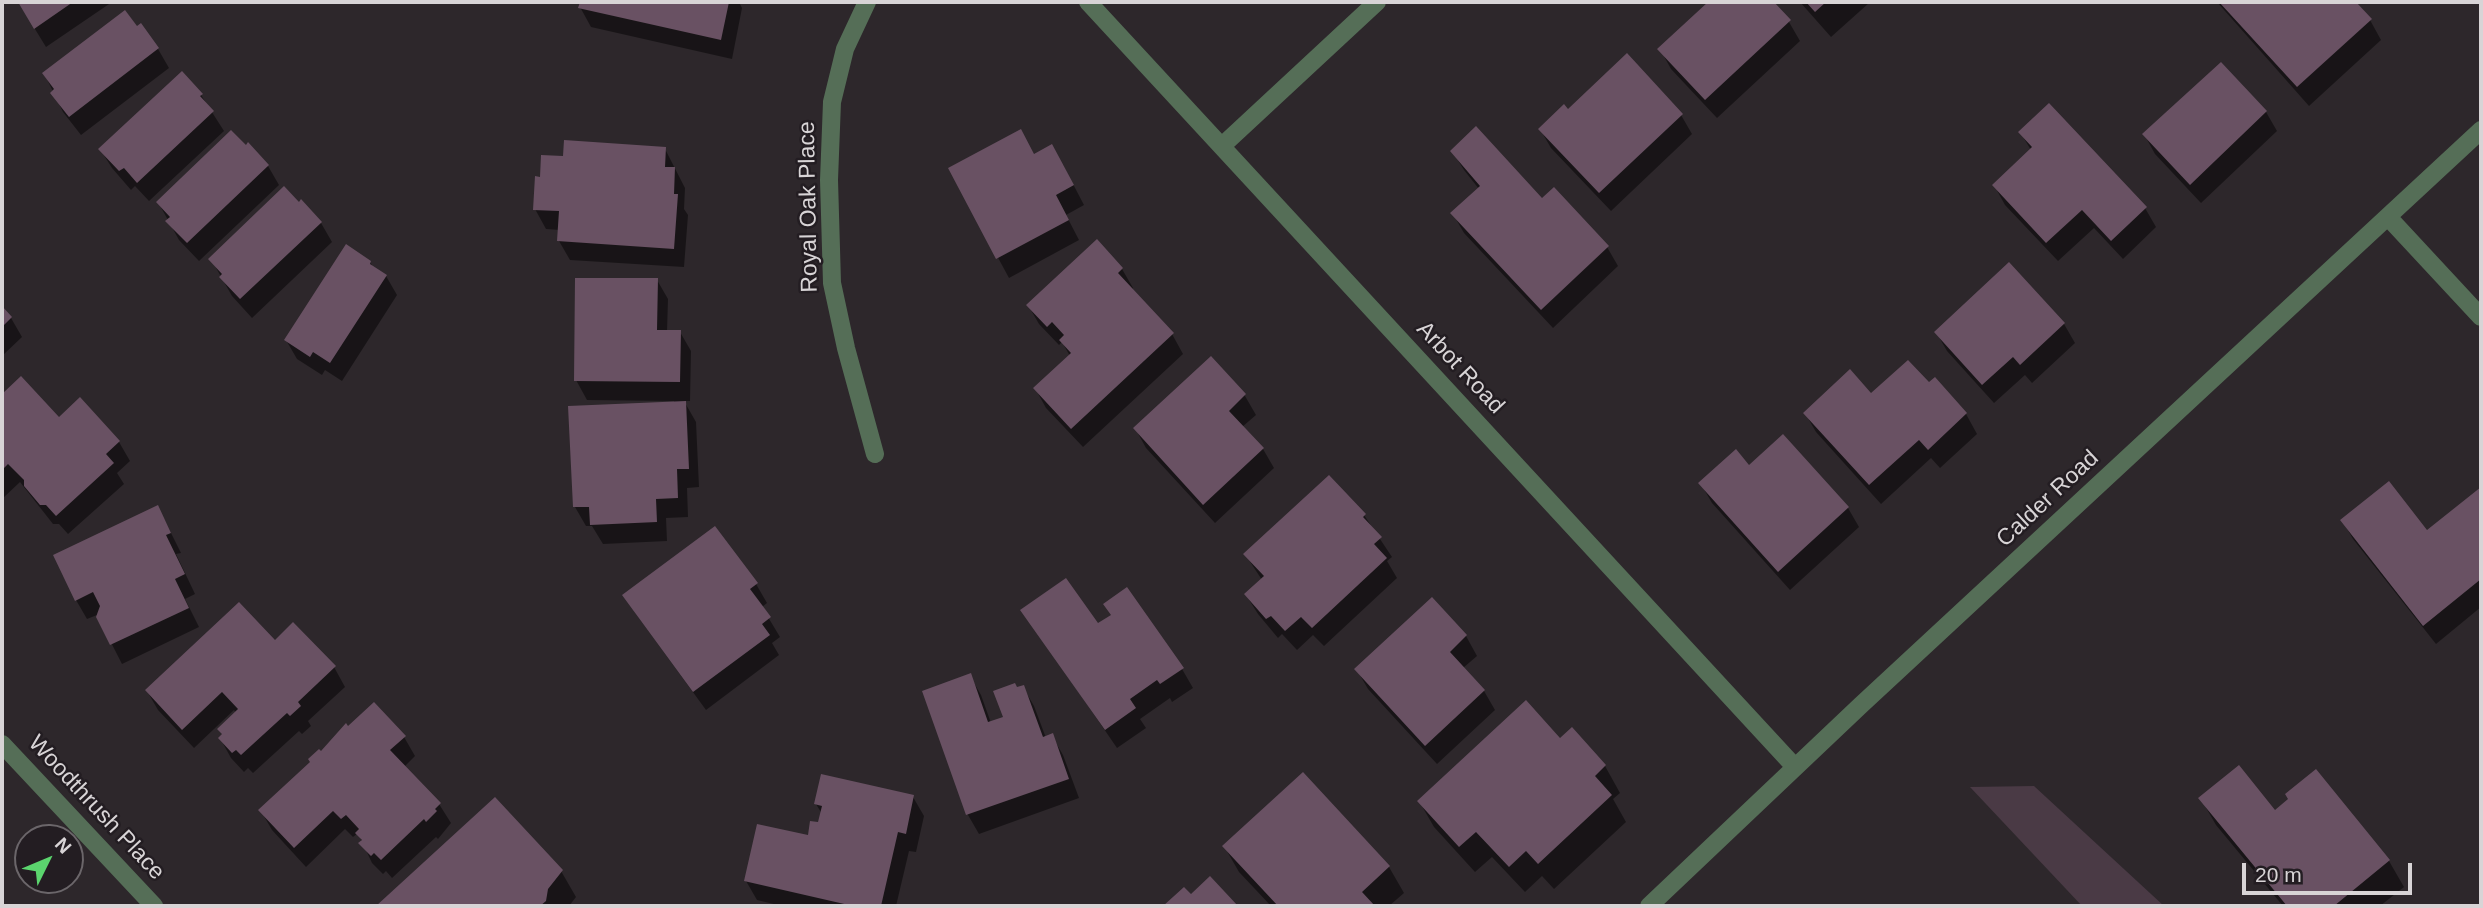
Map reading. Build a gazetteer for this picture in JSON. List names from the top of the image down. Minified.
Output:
{"streets":{"street":["Royal Oak Place","Arbot Road","Calder Road","Woodthrush Place"]},"crossings":[["Arbot Road","Calder Road"]],"scale_bar":"20 m","north":"top right"}
